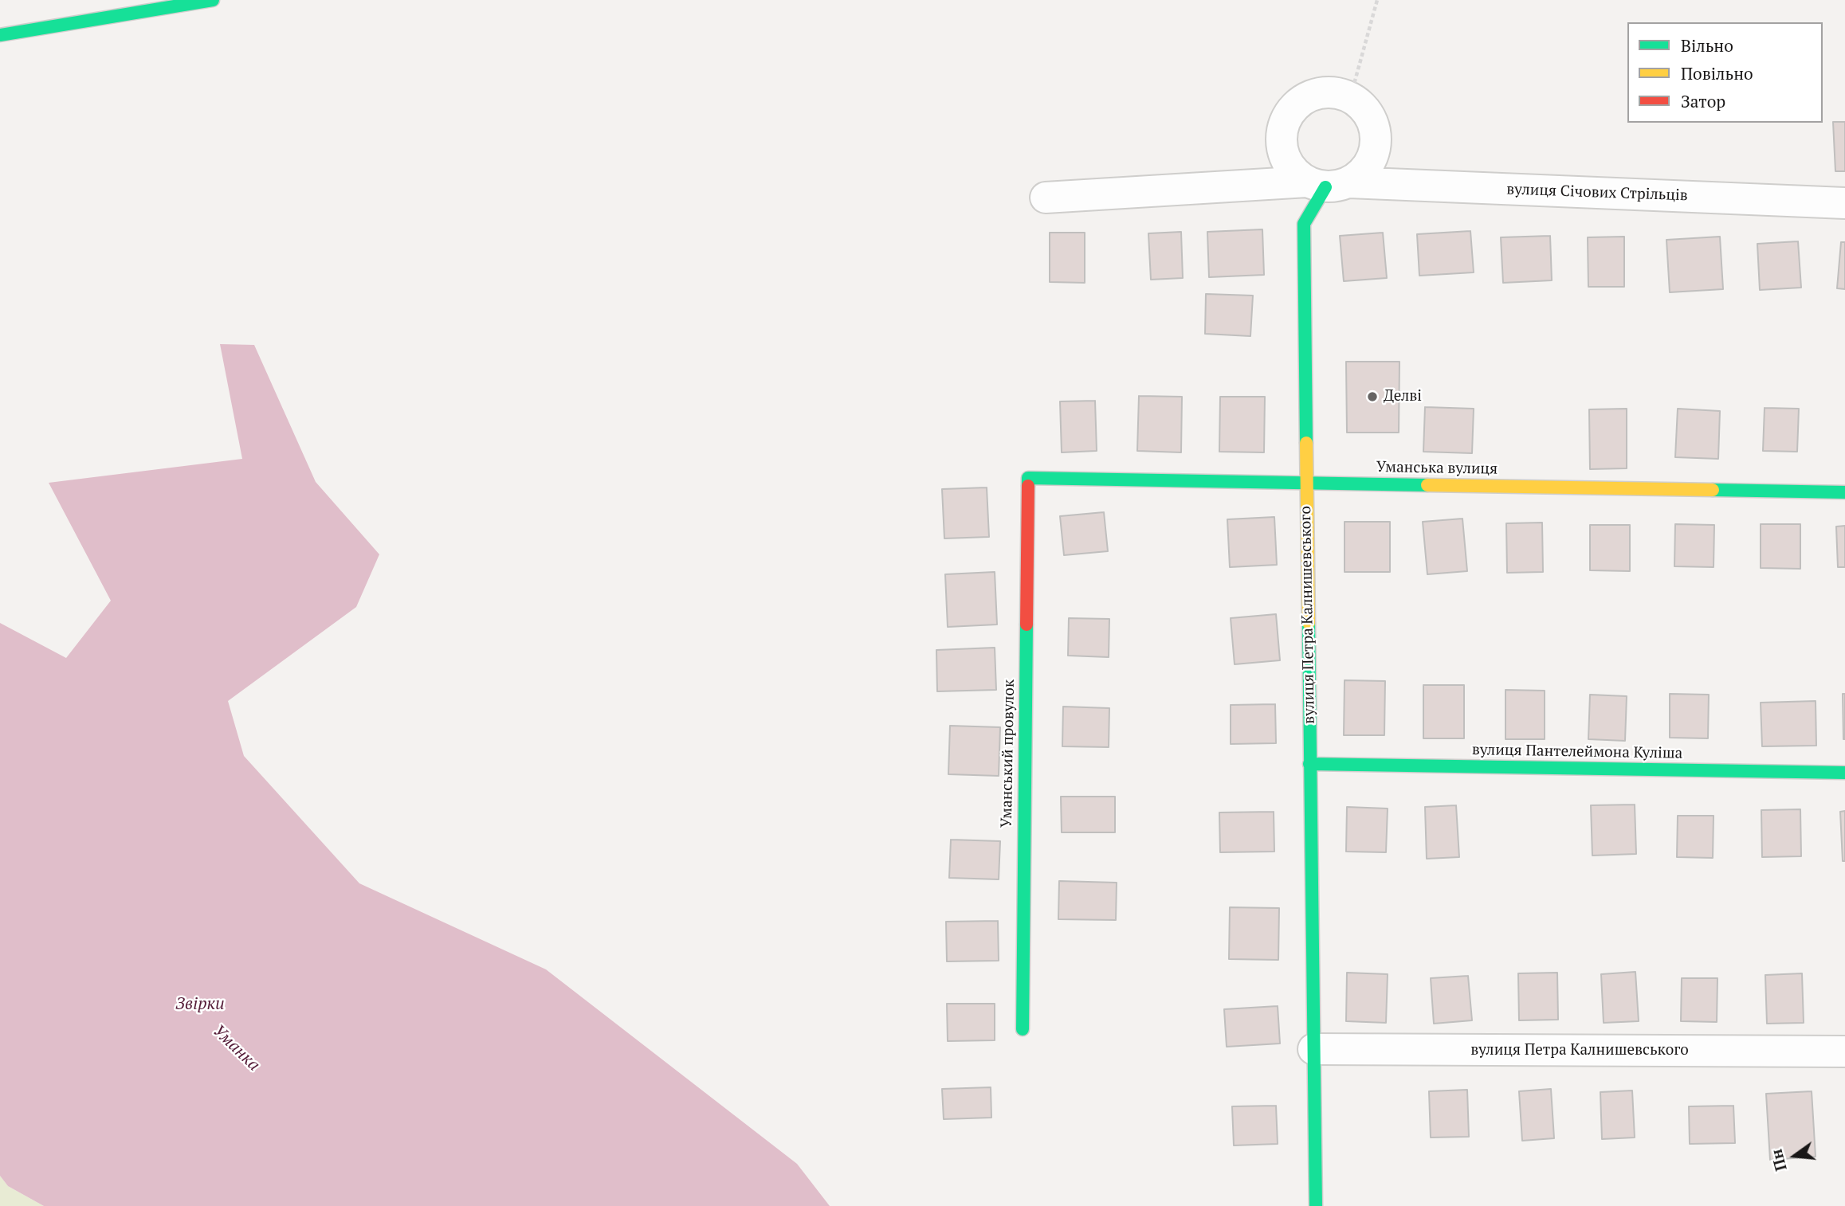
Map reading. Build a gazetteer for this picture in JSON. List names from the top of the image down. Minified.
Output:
{"streets":{"main road":["Уманська вулиця","вулиця Петра Калнишевського","вулиця Пантелеймона Куліша","Уманський провулок"],"street":["вулиця Січових Стрільців"]},"crossings":[["вулиця Січових Стрільців","вулиця Петра Калнишевського"],["Уманська вулиця","вулиця Петра Калнишевського"],["Уманська вулиця","Уманський провулок"],["вулиця Петра Калнишевського","вулиця Пантелеймона Куліша"]],"water":["Звірки","Уманка"],"places":["Делві"],"legend":["Вільно","Повільно","Затор"],"north":"left"}
